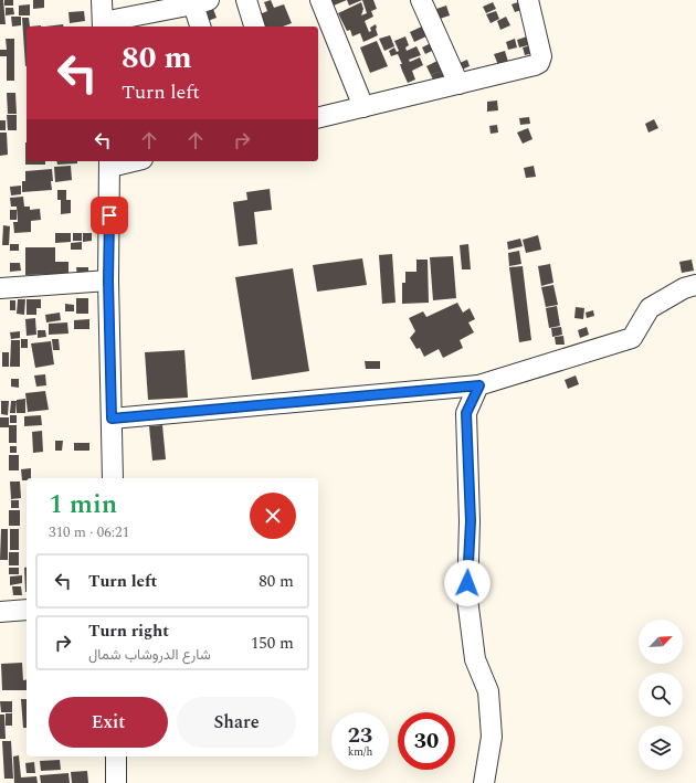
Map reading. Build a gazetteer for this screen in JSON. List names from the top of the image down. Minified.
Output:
{"north":"top right","page":{"turn":["80 m","Turn left"],"heading":["1 min","310 m · 06:21"],"list":[{"name":"Turn left","value":"80 m"},{"name":"Turn right","note":"شارع الدروشاب شمال","value":"150 m"}],"buttons":["Exit","Share"],"speed":"23 km/h","limit":"30"}}
